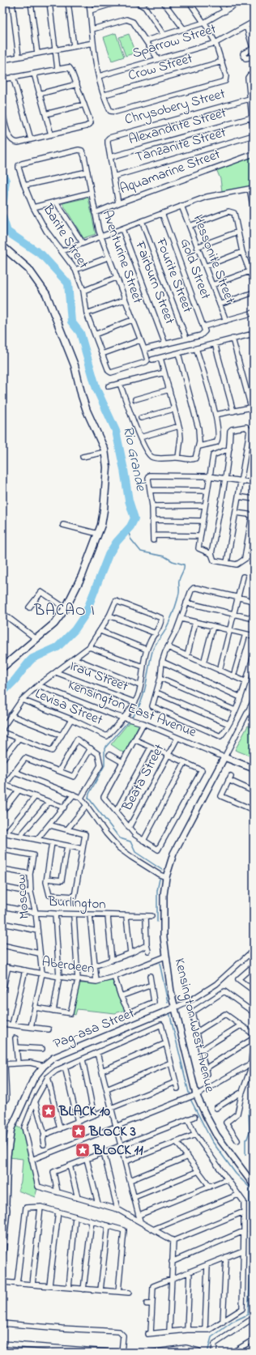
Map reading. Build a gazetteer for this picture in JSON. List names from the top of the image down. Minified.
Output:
{"streets":{"street":["Sparrow Street","Crow Street","Chrysobery Street","Alexandrite Street","Tanzanite Street","Aquamarine Street","Barite Street","Aventurine Street","Hessonite Street","Gold Street","Fourite Street","Fairburn Street","Irau Street","Levisa Street","Kensington East Avenue","Beata Street","Moscow","Burlington","Aberdeen","Kensington West Avenue","Pag-asa Street"]},"crossings":[["Chrysobery Street","Alexandrite Street"],["Aquamarine Street","Aventurine Street"],["Barite Street","Aventurine Street"],["Gold Street","Fourite Street"],["Levisa Street","Kensington East Avenue"],["Kensington East Avenue","Beata Street"],["Kensington East Avenue","Kensington West Avenue"],["Moscow","Burlington"],["Moscow","Aberdeen"],["Aberdeen","Kensington West Avenue"],["Kensington West Avenue","Pag-asa Street"]],"districts":["BACAO I"],"water":["Rio Grande"],"places":{"place":["BLACK 10","BLOCK 3","BLOCK 11"]}}
